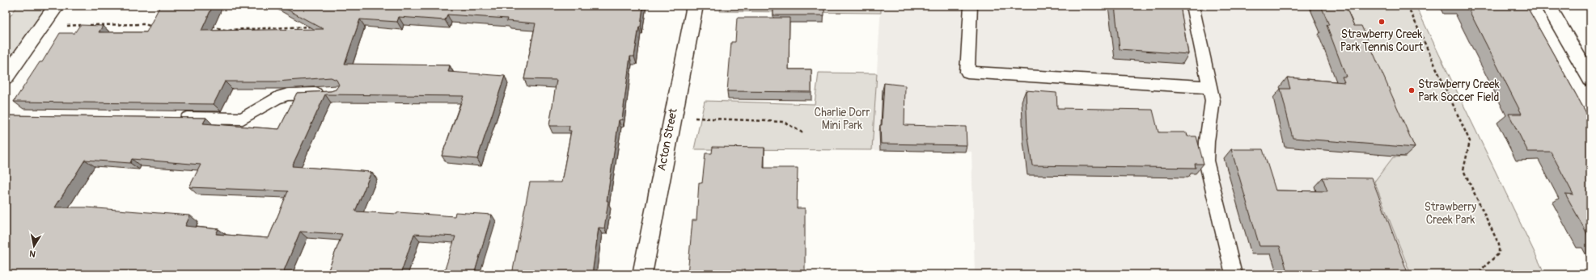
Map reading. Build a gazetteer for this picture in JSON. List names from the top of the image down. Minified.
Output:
{"streets":{"street":["Acton Street"]},"parks":["Charlie Dorr Mini Park","Strawberry Creek Park"],"places":["Strawberry Creek Park Tennis Court","Strawberry Creek Park Soccer Field"],"north":"bottom"}
